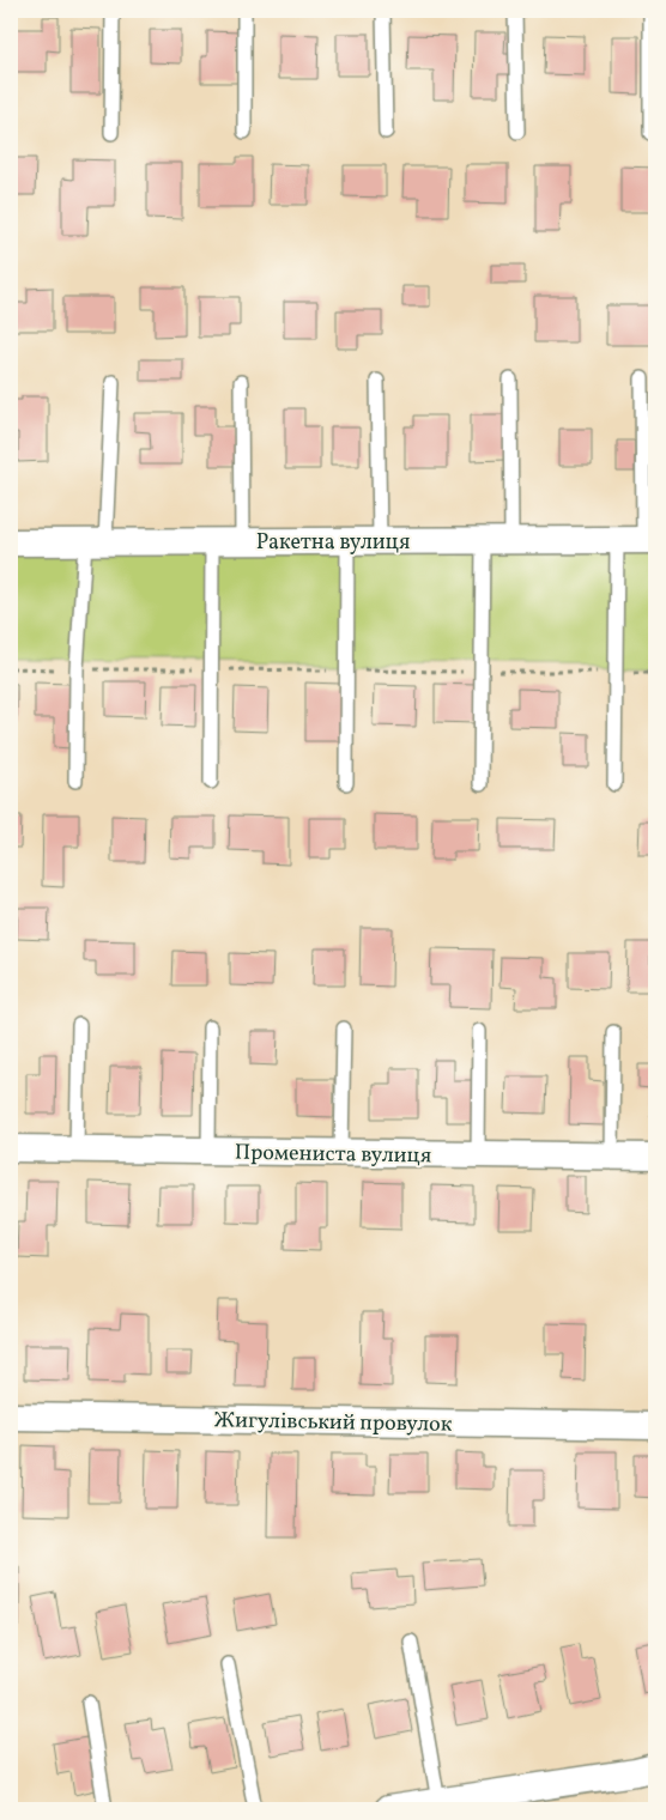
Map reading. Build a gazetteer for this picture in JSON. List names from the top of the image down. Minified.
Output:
{"streets":{"street":["Ракетна вулиця","Промениста вулиця","Жигулівський провулок"]}}
